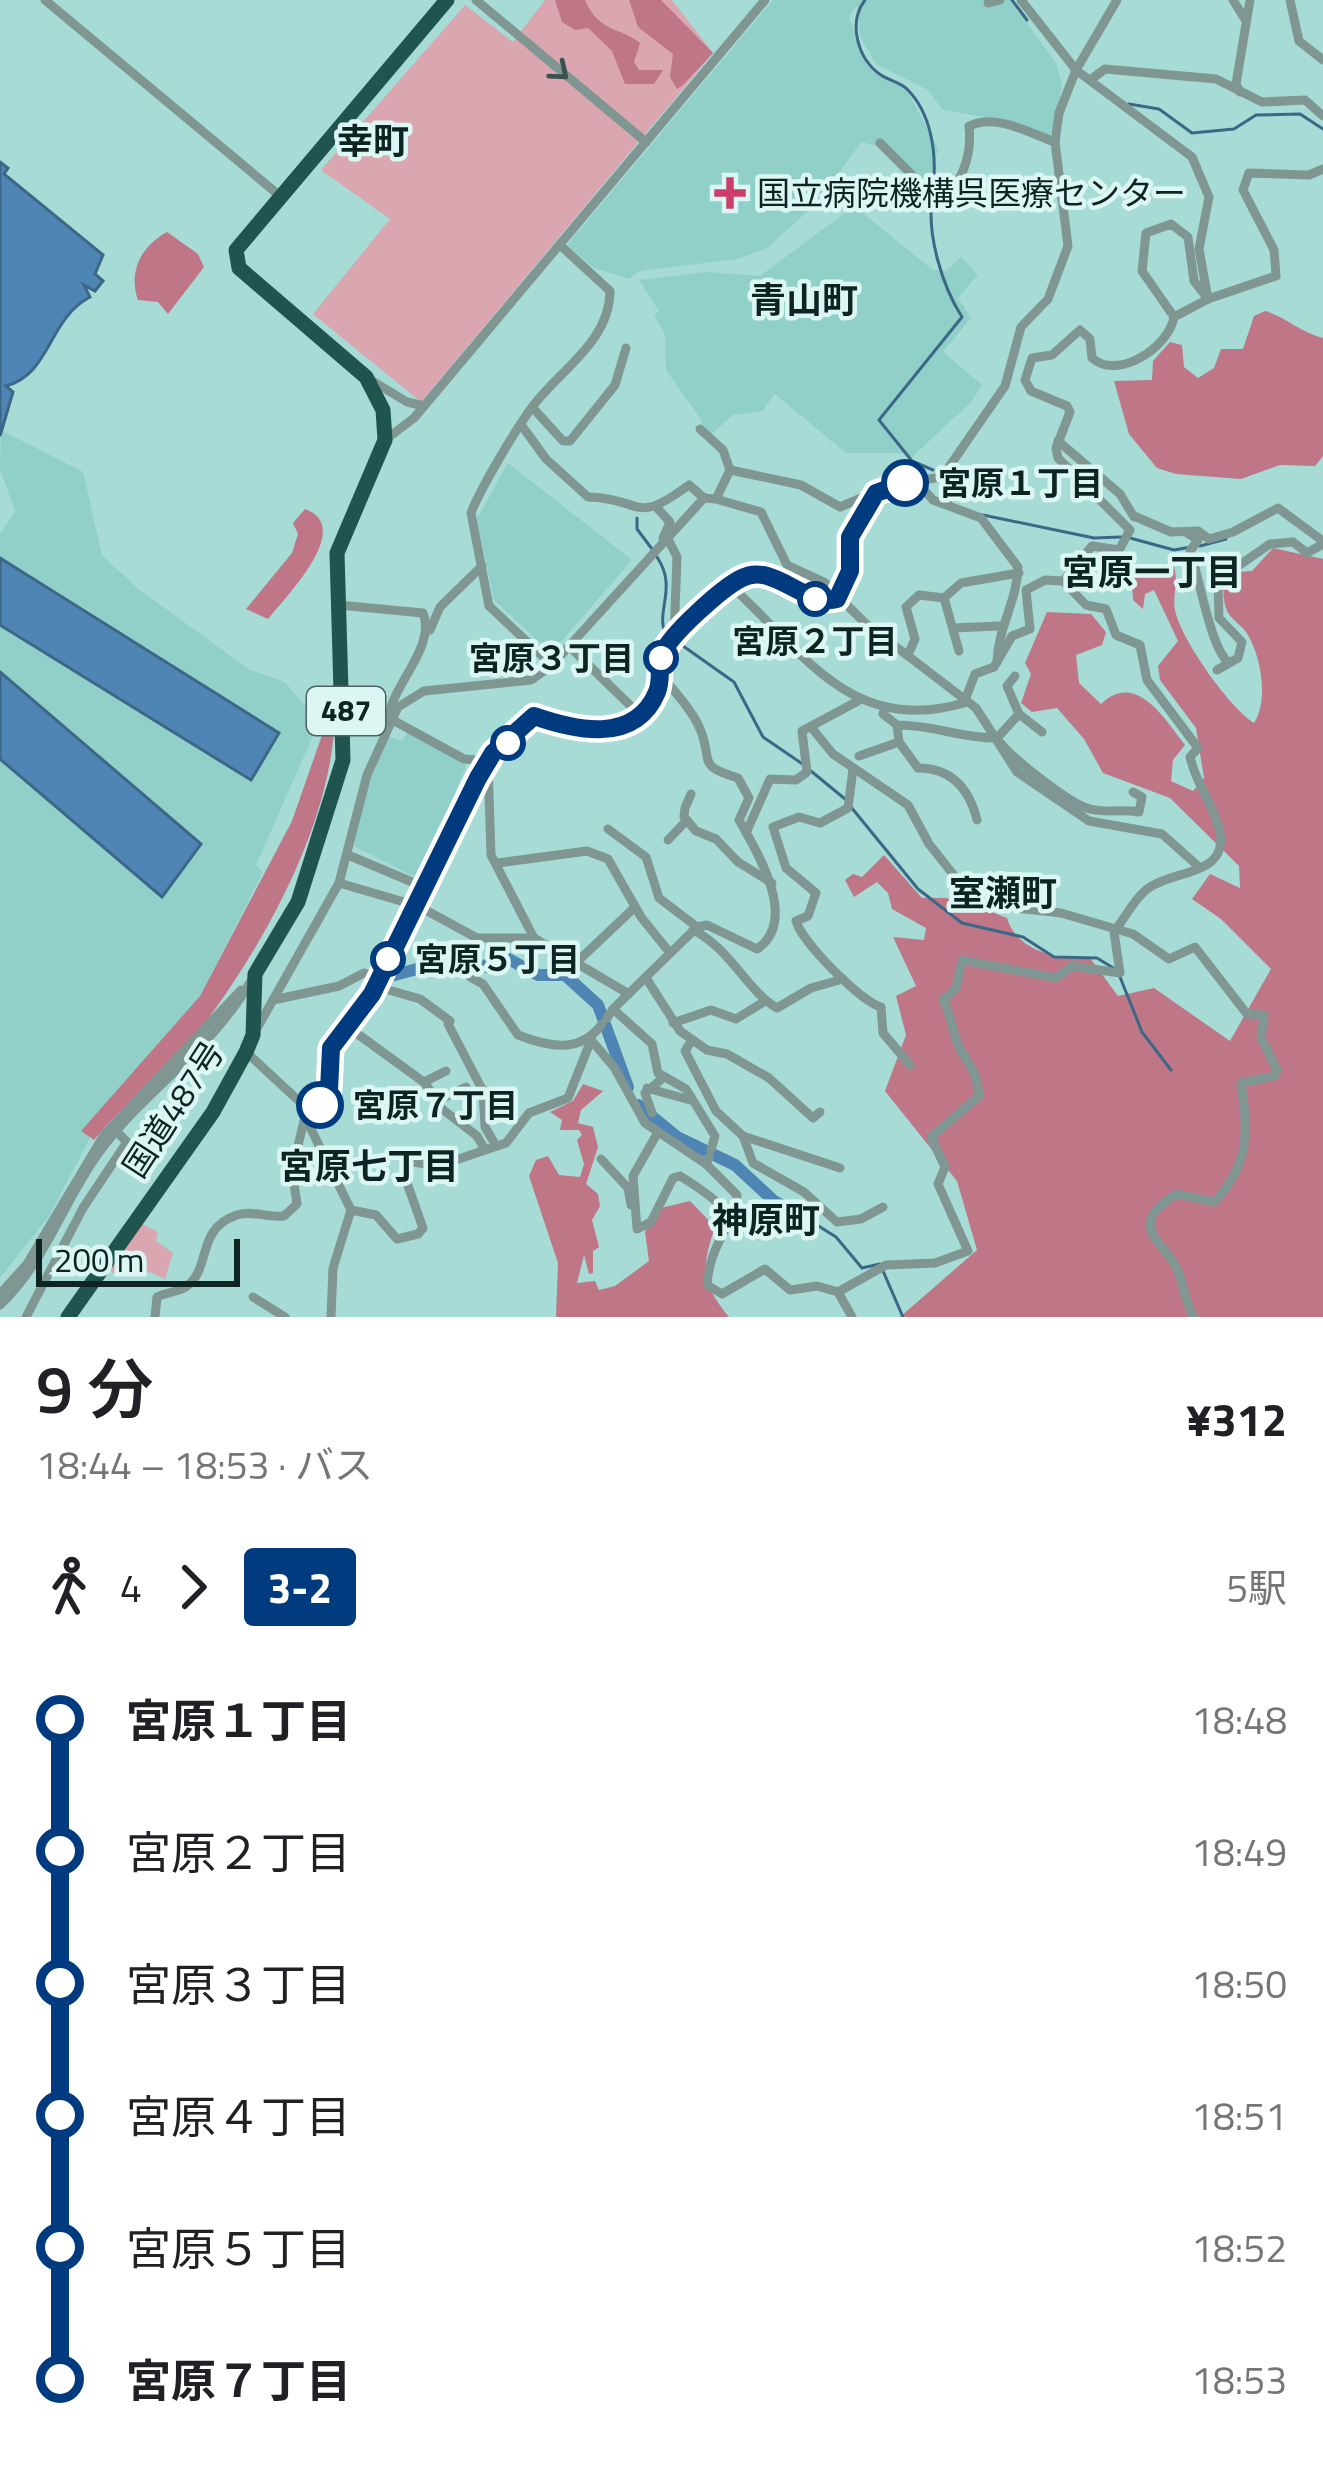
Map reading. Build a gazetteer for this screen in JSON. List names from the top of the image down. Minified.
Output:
{"streets":{"highway":["487","国道487号"]},"districts":["幸町","青山町","宮原一丁目","室瀬町","宮原七丁目","神原町"],"places":{"health":["国立病院機構呉医療センター"],"other":["宮原１丁目","宮原２丁目","宮原３丁目","宮原５丁目","宮原７丁目"]},"lines":["bus line 3-2"],"scale_bar":"200 m","page":{"scale":"200 m","heading":["9 分","18:44 – 18:53 · バス","¥312"],"legs":["4","3-2","5駅"],"list":[{"name":"宮原１丁目","value":"18:48"},{"name":"宮原２丁目","value":"18:49"},{"name":"宮原３丁目","value":"18:50"},{"name":"宮原４丁目","value":"18:51"},{"name":"宮原５丁目","value":"18:52"},{"name":"宮原７丁目","value":"18:53"}]}}
